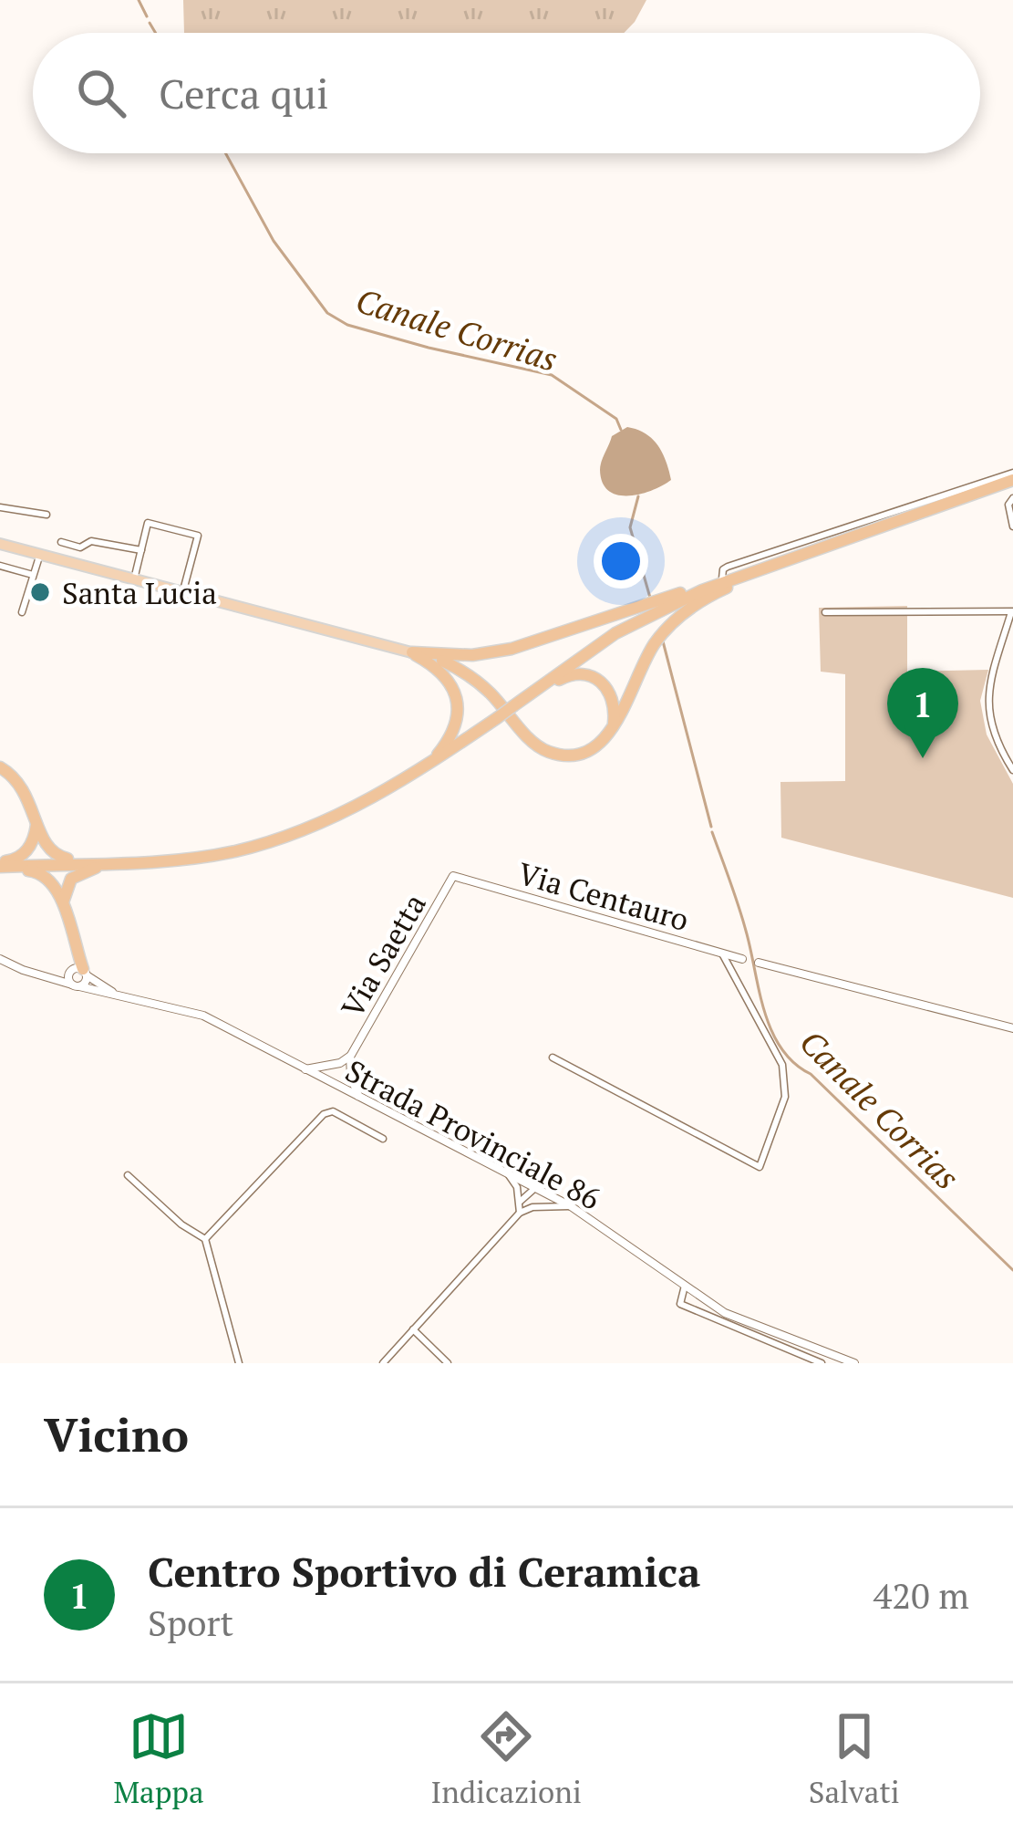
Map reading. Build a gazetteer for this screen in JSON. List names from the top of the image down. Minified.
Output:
{"streets":{"street":["Via Centauro","Via Saetta","Strada Provinciale 86"]},"crossings":[["Via Centauro","Via Saetta"],["Via Saetta","Strada Provinciale 86"]],"water":["Canale Corrias"],"places":["Santa Lucia"],"page":{"search":"Cerca qui","pins":"1","heading":"Vicino","list":[{"mark":"1","name":"Centro Sportivo di Ceramica","note":"Sport","value":"420 m"}],"nav":["Mappa","Indicazioni","Salvati"]}}
